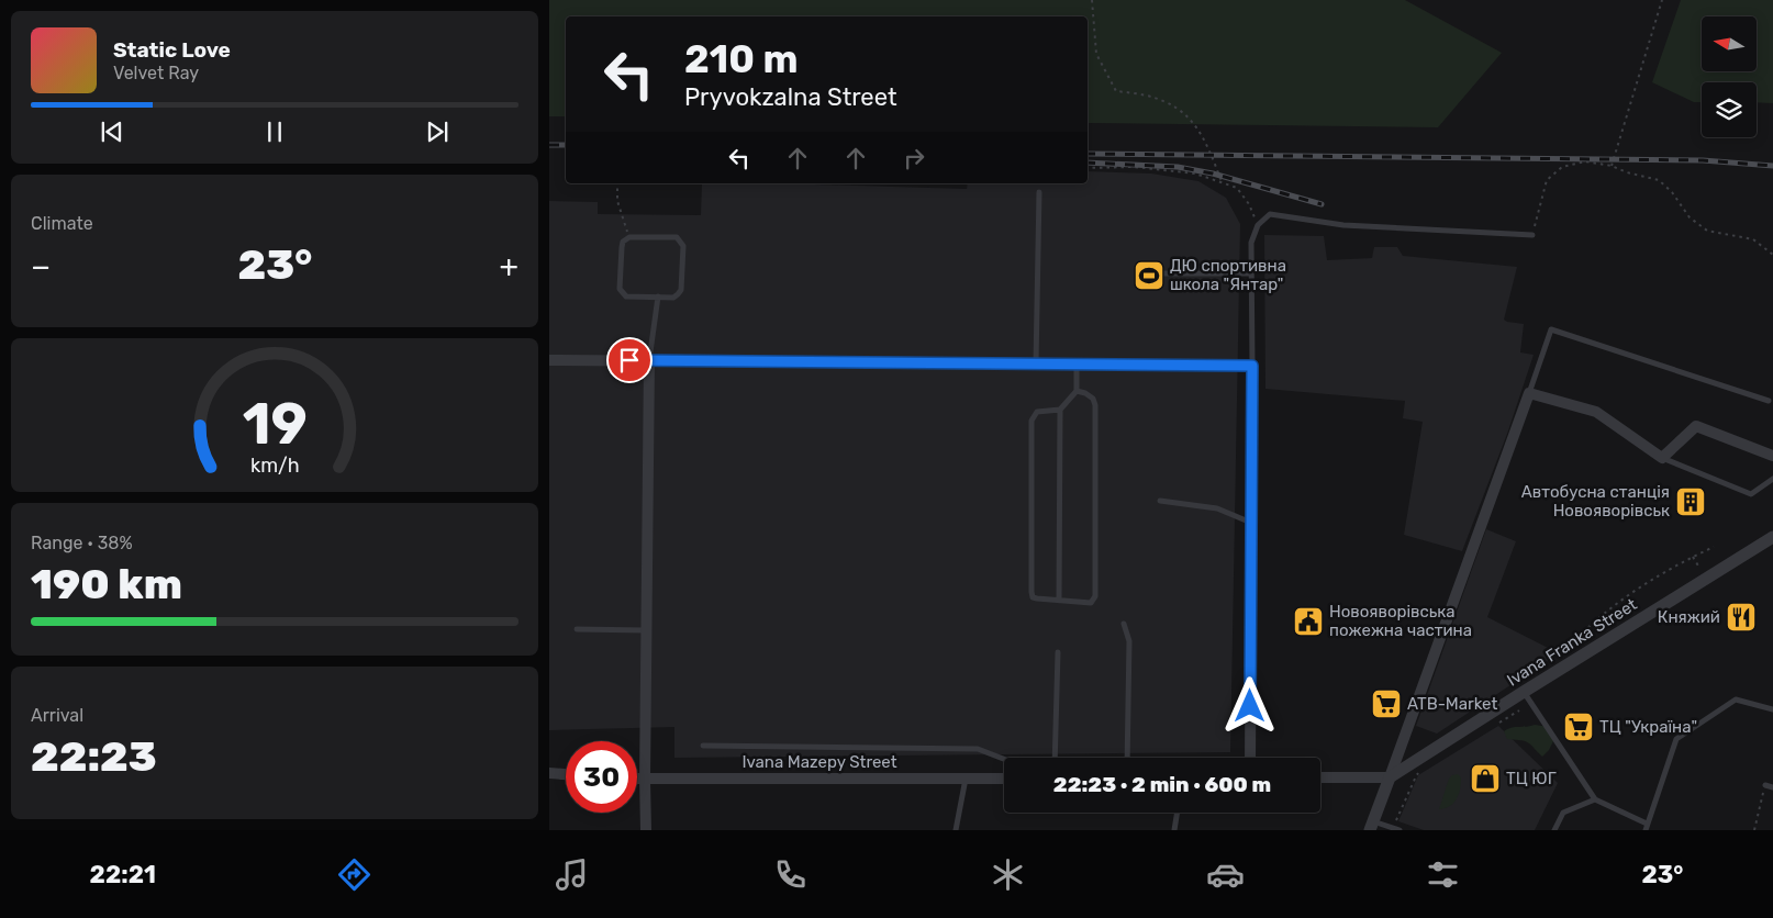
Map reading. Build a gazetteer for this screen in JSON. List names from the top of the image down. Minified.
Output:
{"streets":{"street":["Ivana Franka Street","Ivana Mazepy Street"]},"places":{"sports":["ДЮ спортивна школа \"Янтар\""],"building":["Автобусна станція Новояворівськ"],"restaurant":["Княжий"],"public building":["Новояворівська пожежна частина"],"supermarket":["ATB-Market","ТЦ \"Україна\""],"shop":["ТЦ ЮГ"]},"north":"left","page":{"turn":["210 m","Pryvokzalna Street"],"song":["Static Love","Velvet Ray"],"tile":["Climate",["Range · 38%","190 km"],["Arrival","22:23"]],"heat":["−","23°","+"],"limit":"30","trip":"22:23 · 2 min · 600 m","tabs":["22:21","23°"],"gauge":["19","km/h"]}}
